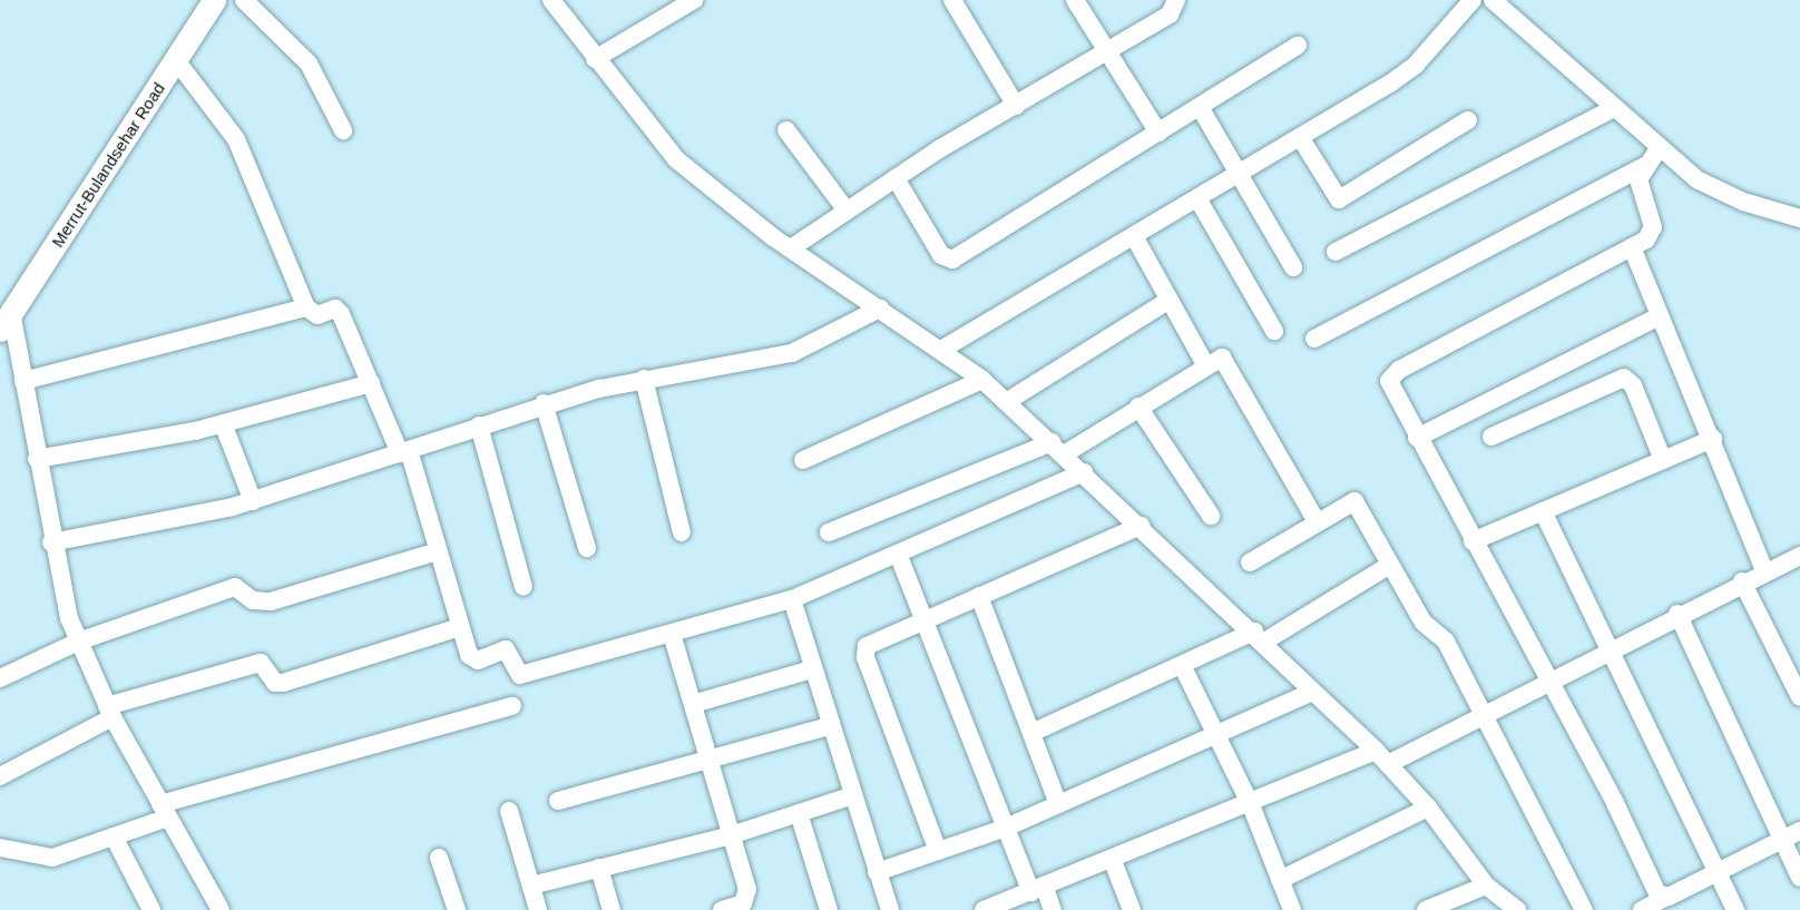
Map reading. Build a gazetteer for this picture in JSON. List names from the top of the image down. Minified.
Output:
{"streets":{"main road":["Merrut-Bulandsehar Road"]}}
